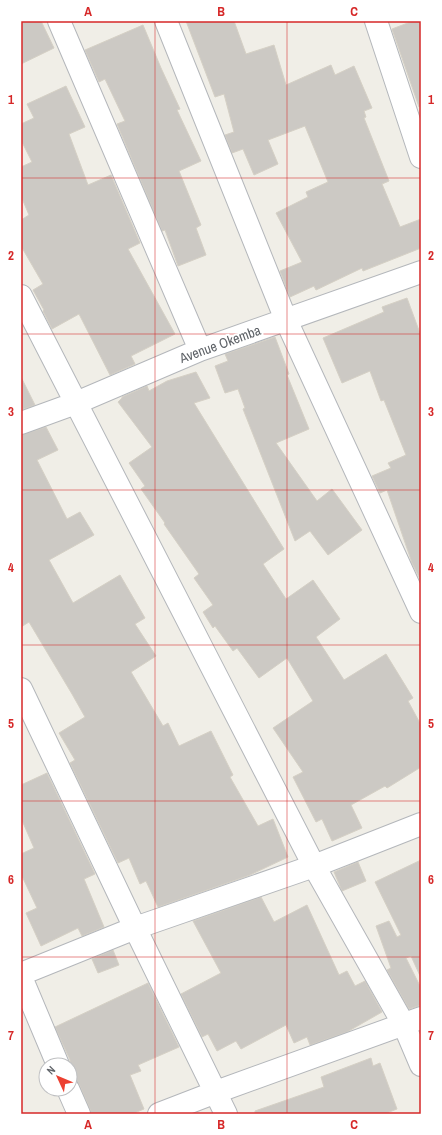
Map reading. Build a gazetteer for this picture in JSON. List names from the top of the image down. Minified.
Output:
{"streets":{"street":["Avenue Okemba"]},"north":"top left","grid":{"columns":["A","B","C"],"rows":["1","2","3","4","5","6","7"]}}
